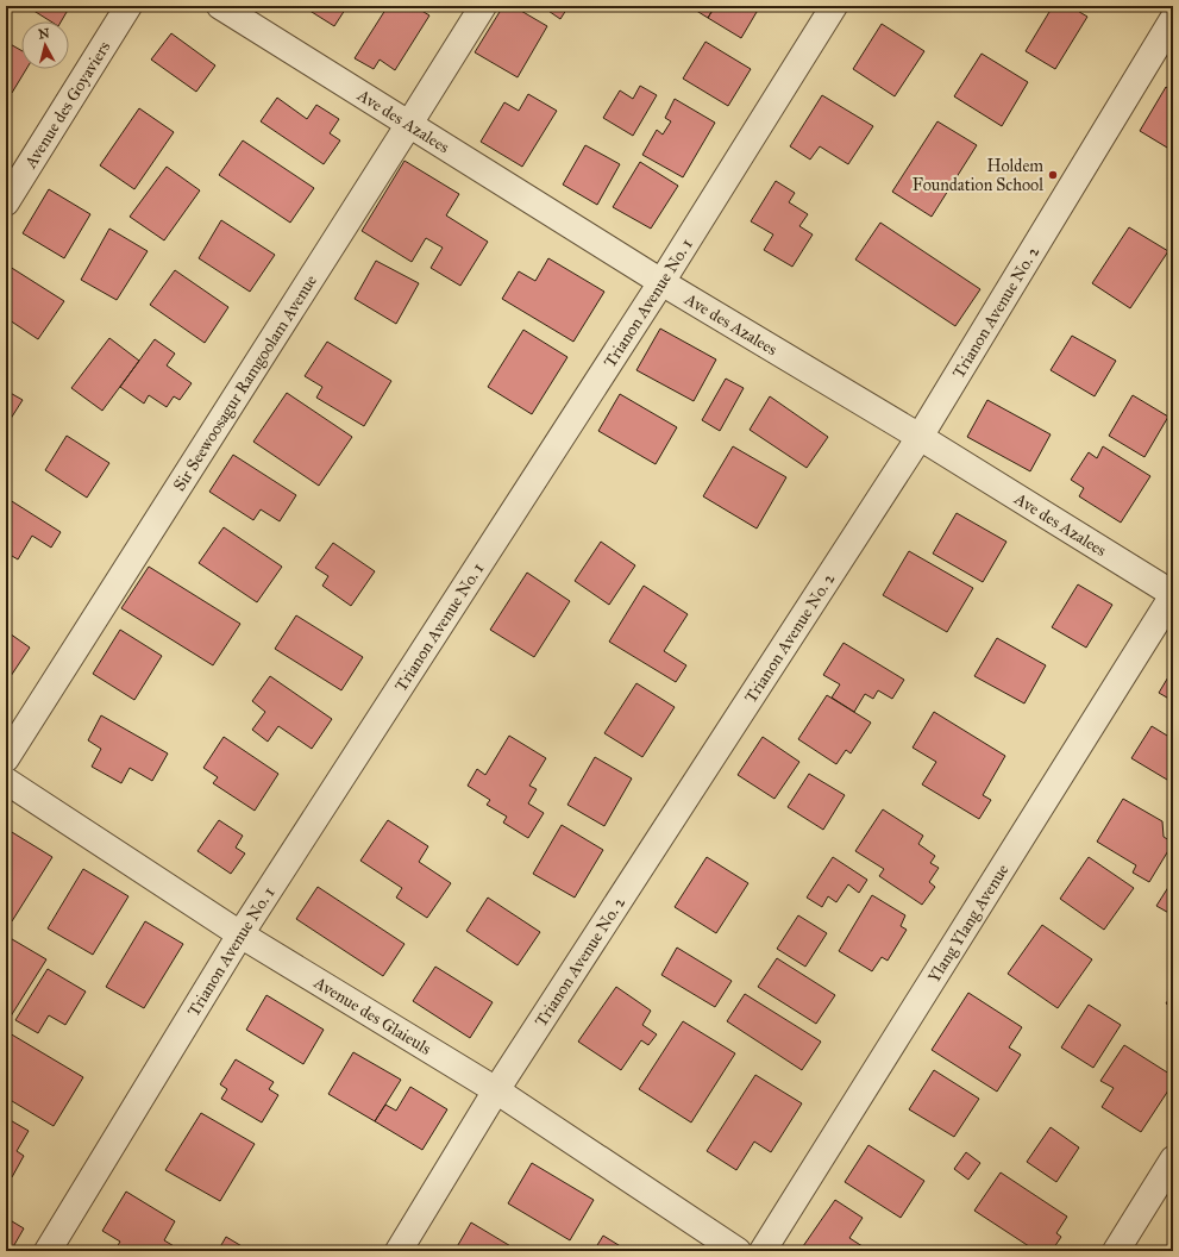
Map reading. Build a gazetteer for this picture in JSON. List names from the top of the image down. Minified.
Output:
{"streets":{"street":["Avenue des Goyaviers","Ave des Azalees","Trianon Avenue No. 1","Trianon Avenue No. 2","Sir Seewoosagur Ramgoolam Avenue","Ylang Ylang Avenue","Avenue des Glaieuls"]},"crossings":[["Ave des Azalees","Trianon Avenue No. 1"],["Ave des Azalees","Trianon Avenue No. 2"],["Ave des Azalees","Sir Seewoosagur Ramgoolam Avenue"],["Ave des Azalees","Ylang Ylang Avenue"],["Trianon Avenue No. 1","Avenue des Glaieuls"],["Trianon Avenue No. 2","Avenue des Glaieuls"]],"places":["Holdem Foundation School"],"north":"top"}
